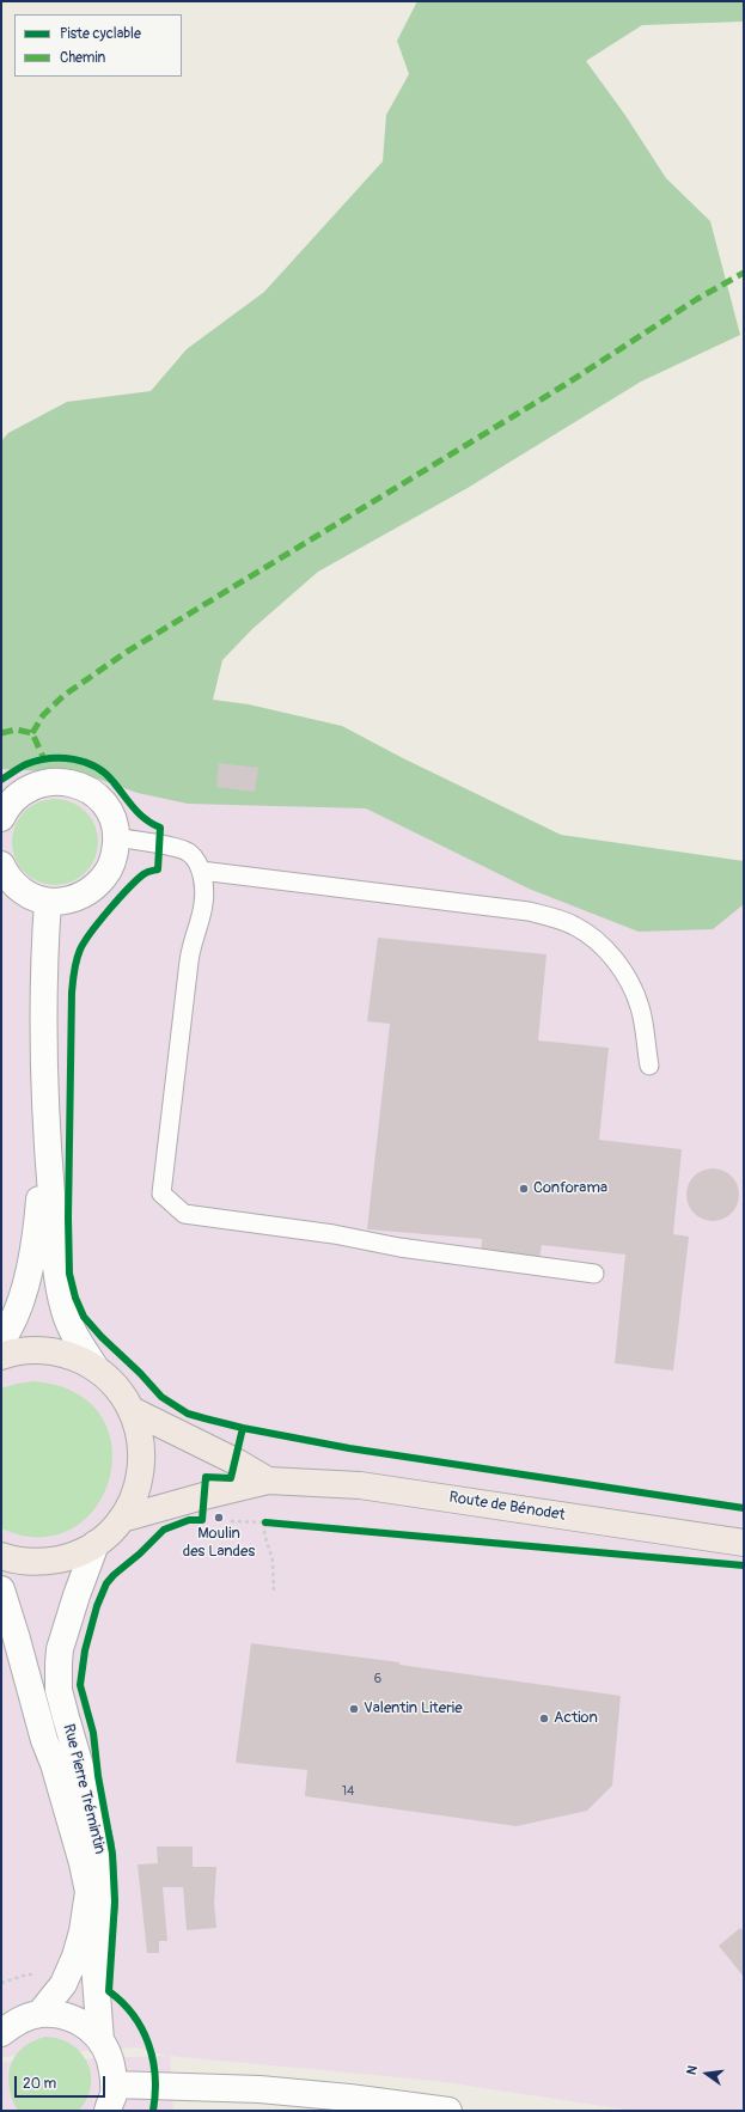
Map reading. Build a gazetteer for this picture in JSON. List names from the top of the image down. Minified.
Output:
{"streets":{"main road":["Route de Bénodet"],"street":["Rue Pierre Trémintin"]},"places":["Conforama","Moulin des Landes","Valentin Literie","Action"],"house_numbers":["6","14"],"legend":["Piste cyclable","Chemin"],"scale_bar":"20 m","north":"left"}
